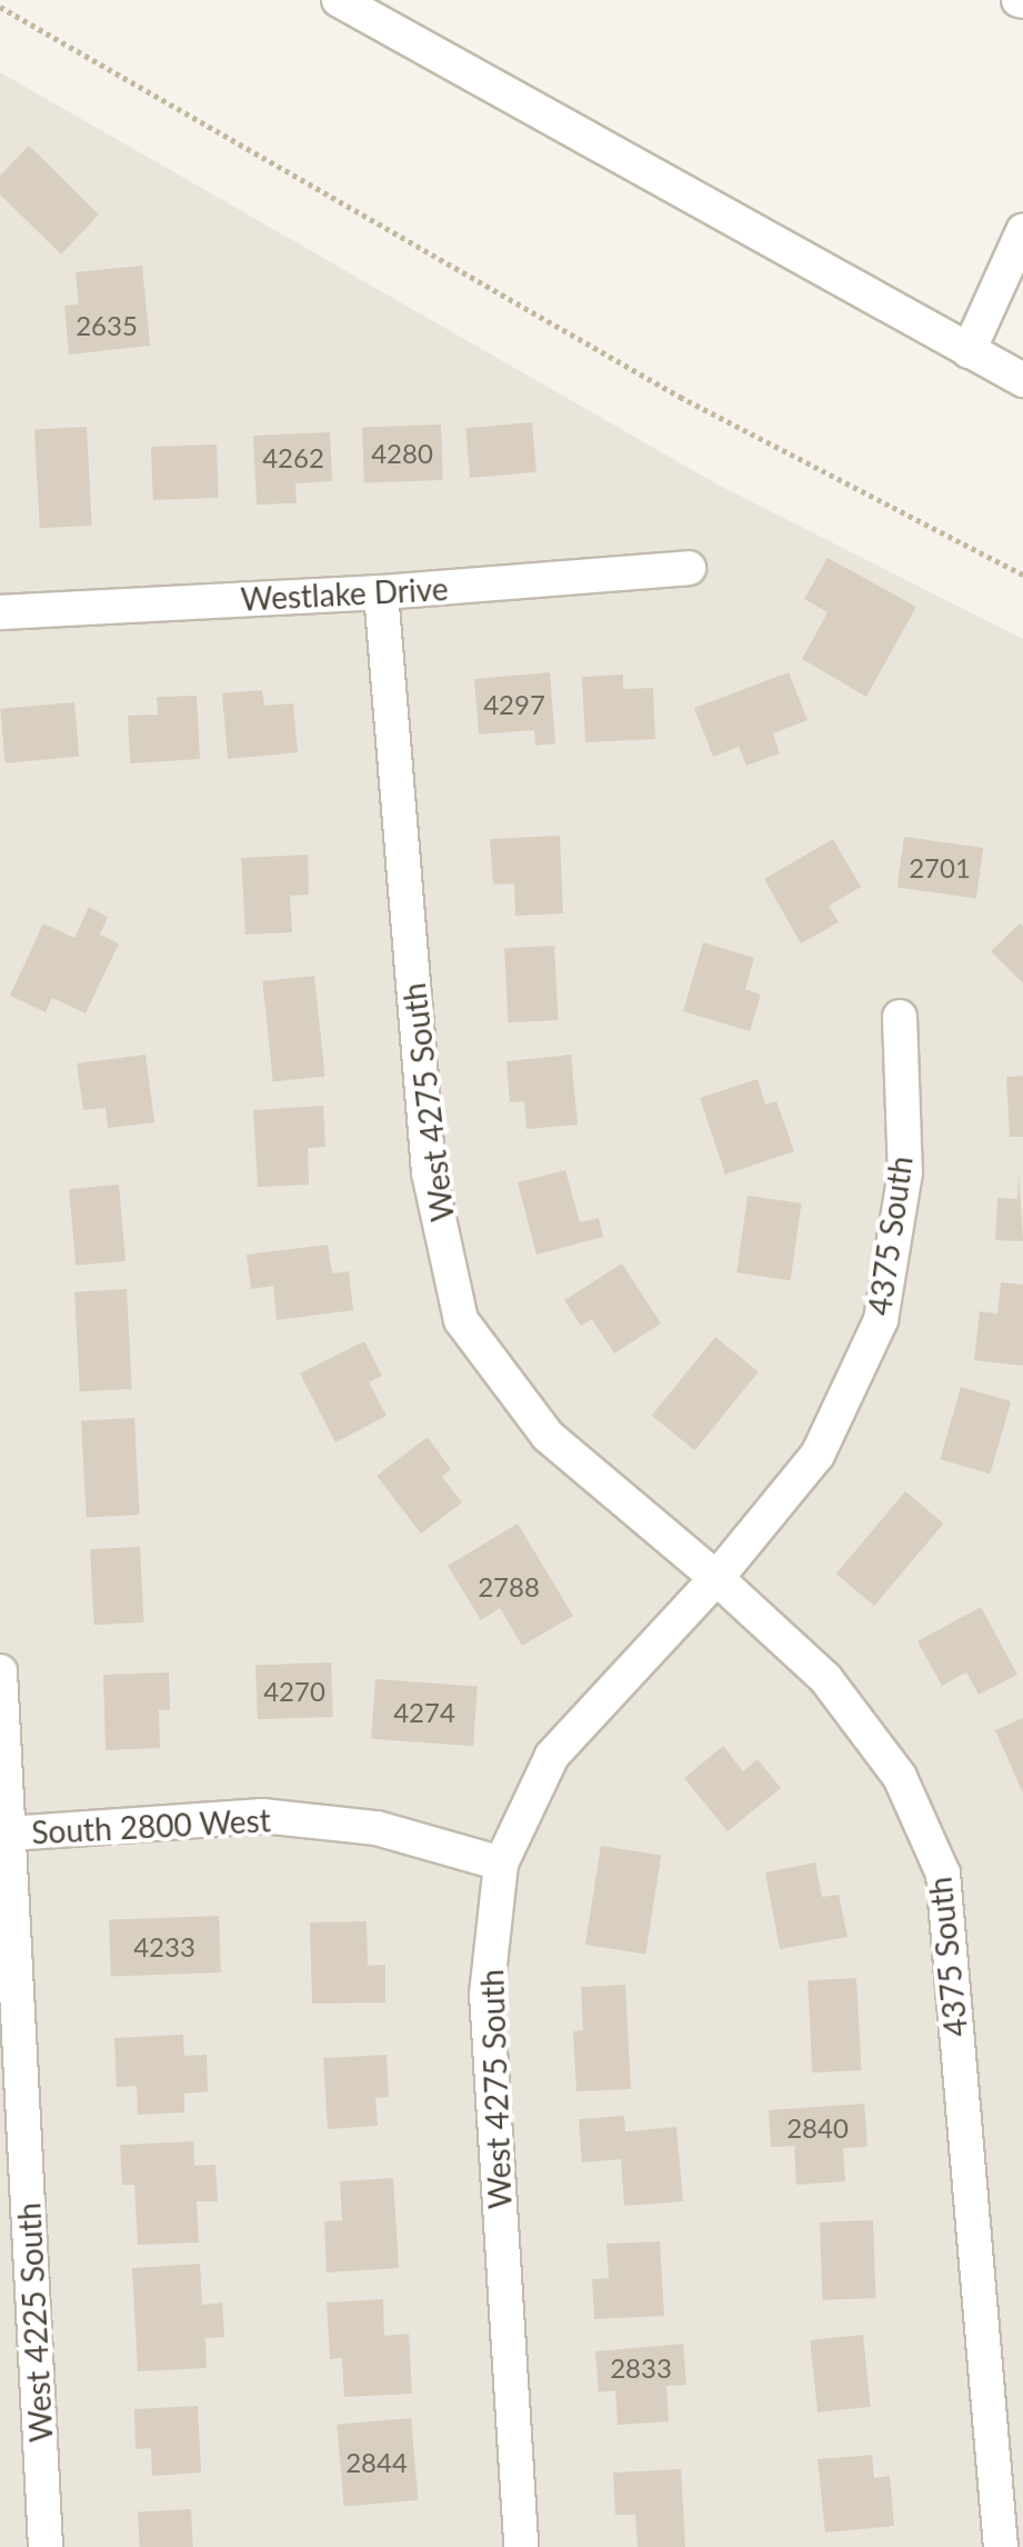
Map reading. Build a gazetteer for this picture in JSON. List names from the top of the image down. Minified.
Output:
{"streets":{"street":["Westlake Drive","West 4275 South","4375 South","South 2800 West","West 4225 South"]},"crossings":[["Westlake Drive","West 4275 South"],["West 4275 South","4375 South"],["West 4275 South","South 2800 West"],["South 2800 West","West 4225 South"]],"house_numbers":["2635","4280","4262","4297","2701","2788","4270","4274","4233","2840","2833","2844"]}
